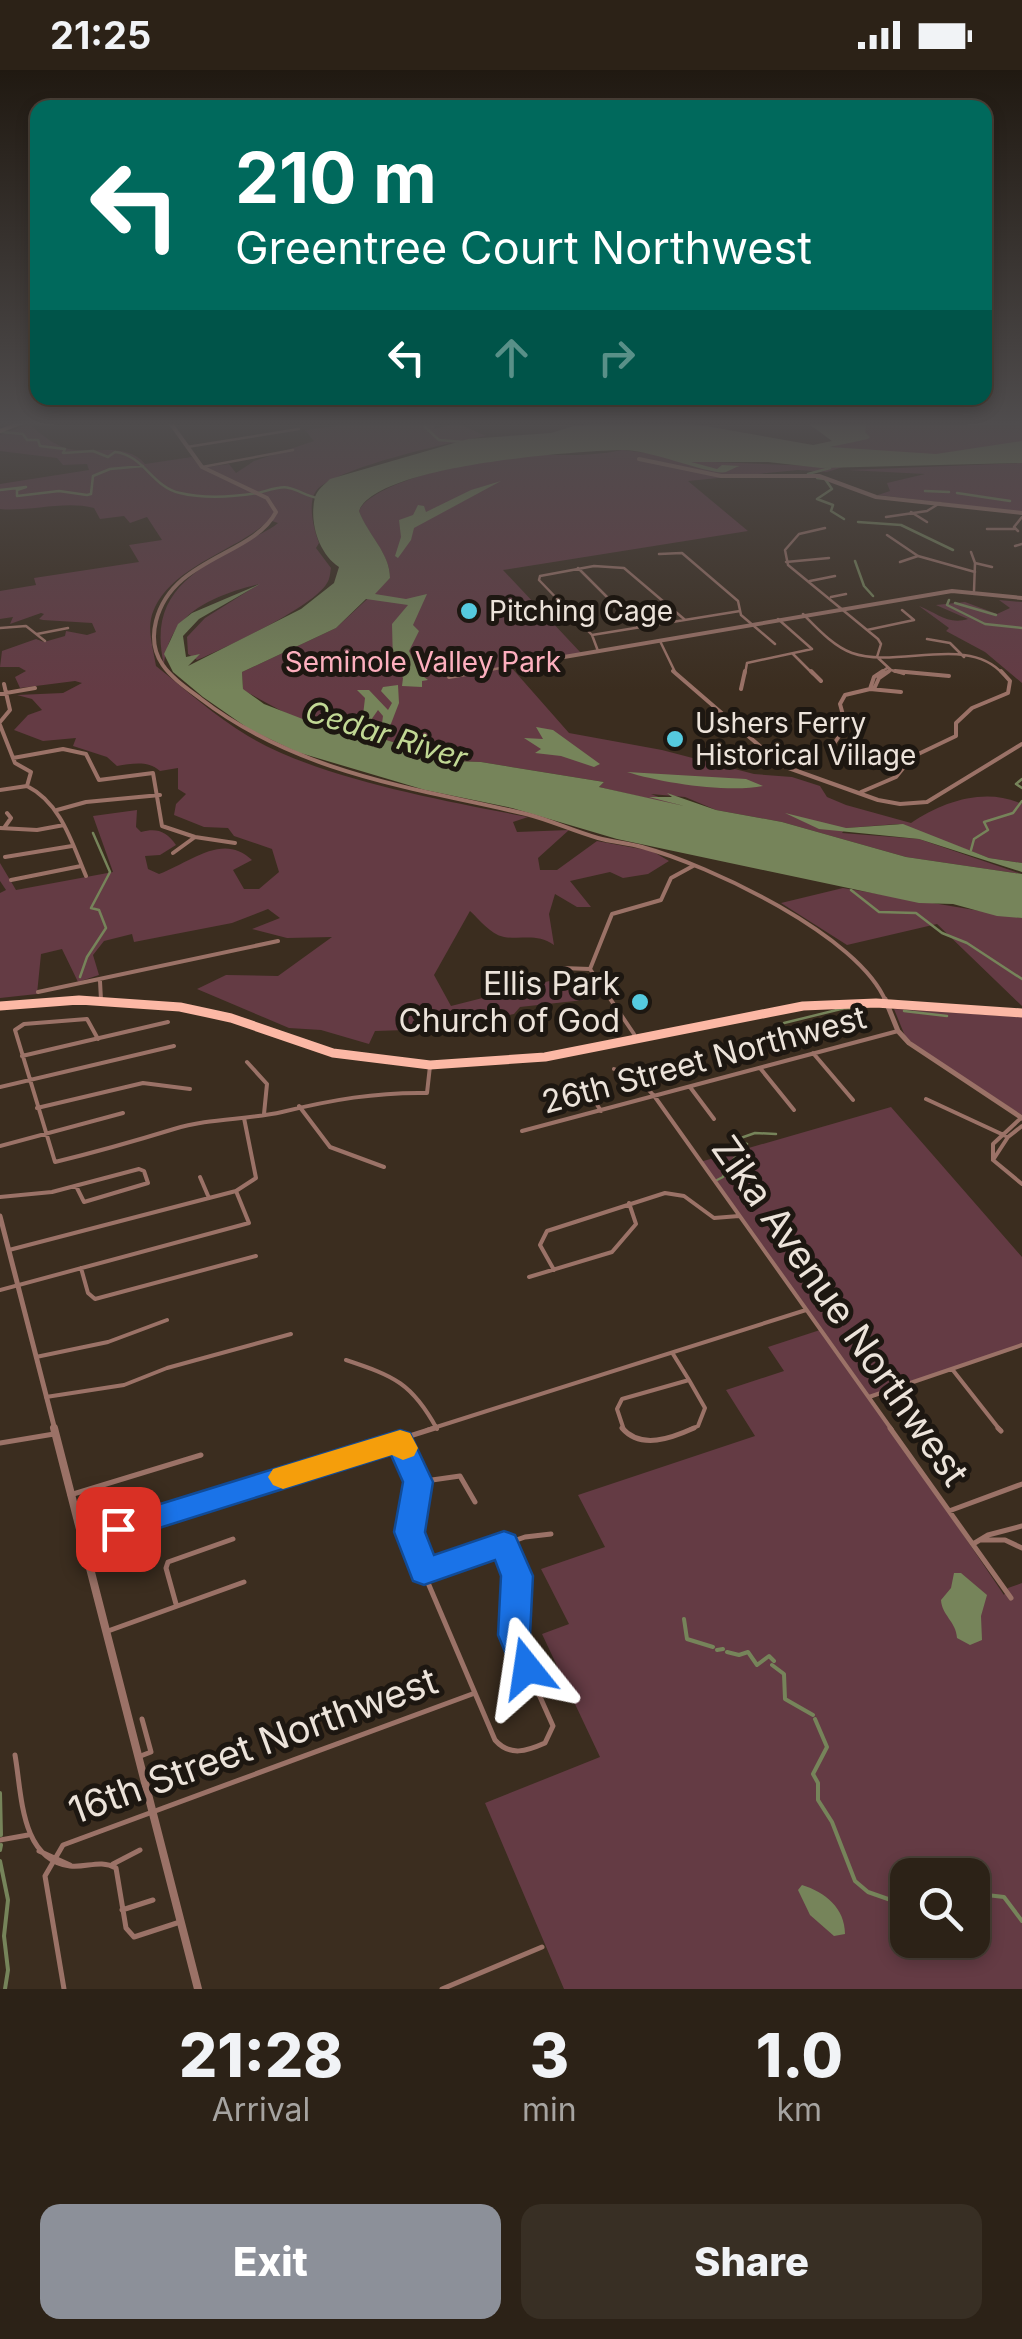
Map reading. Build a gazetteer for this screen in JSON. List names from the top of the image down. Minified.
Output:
{"streets":{"street":["26th Street Northwest","Zika Avenue Northwest","16th Street Northwest"]},"crossings":[["26th Street Northwest","Zika Avenue Northwest"]],"water":["Cedar River"],"parks":["Seminole Valley Park"],"places":["Pitching Cage","Ushers Ferry Historical Village","Ellis Park Church of God"],"page":{"status":"21:25","turn":["210 m","Greentree Court Northwest"],"eta":["21:28","Arrival","3","min","1.0","km"],"buttons":["Exit","Share"]}}
